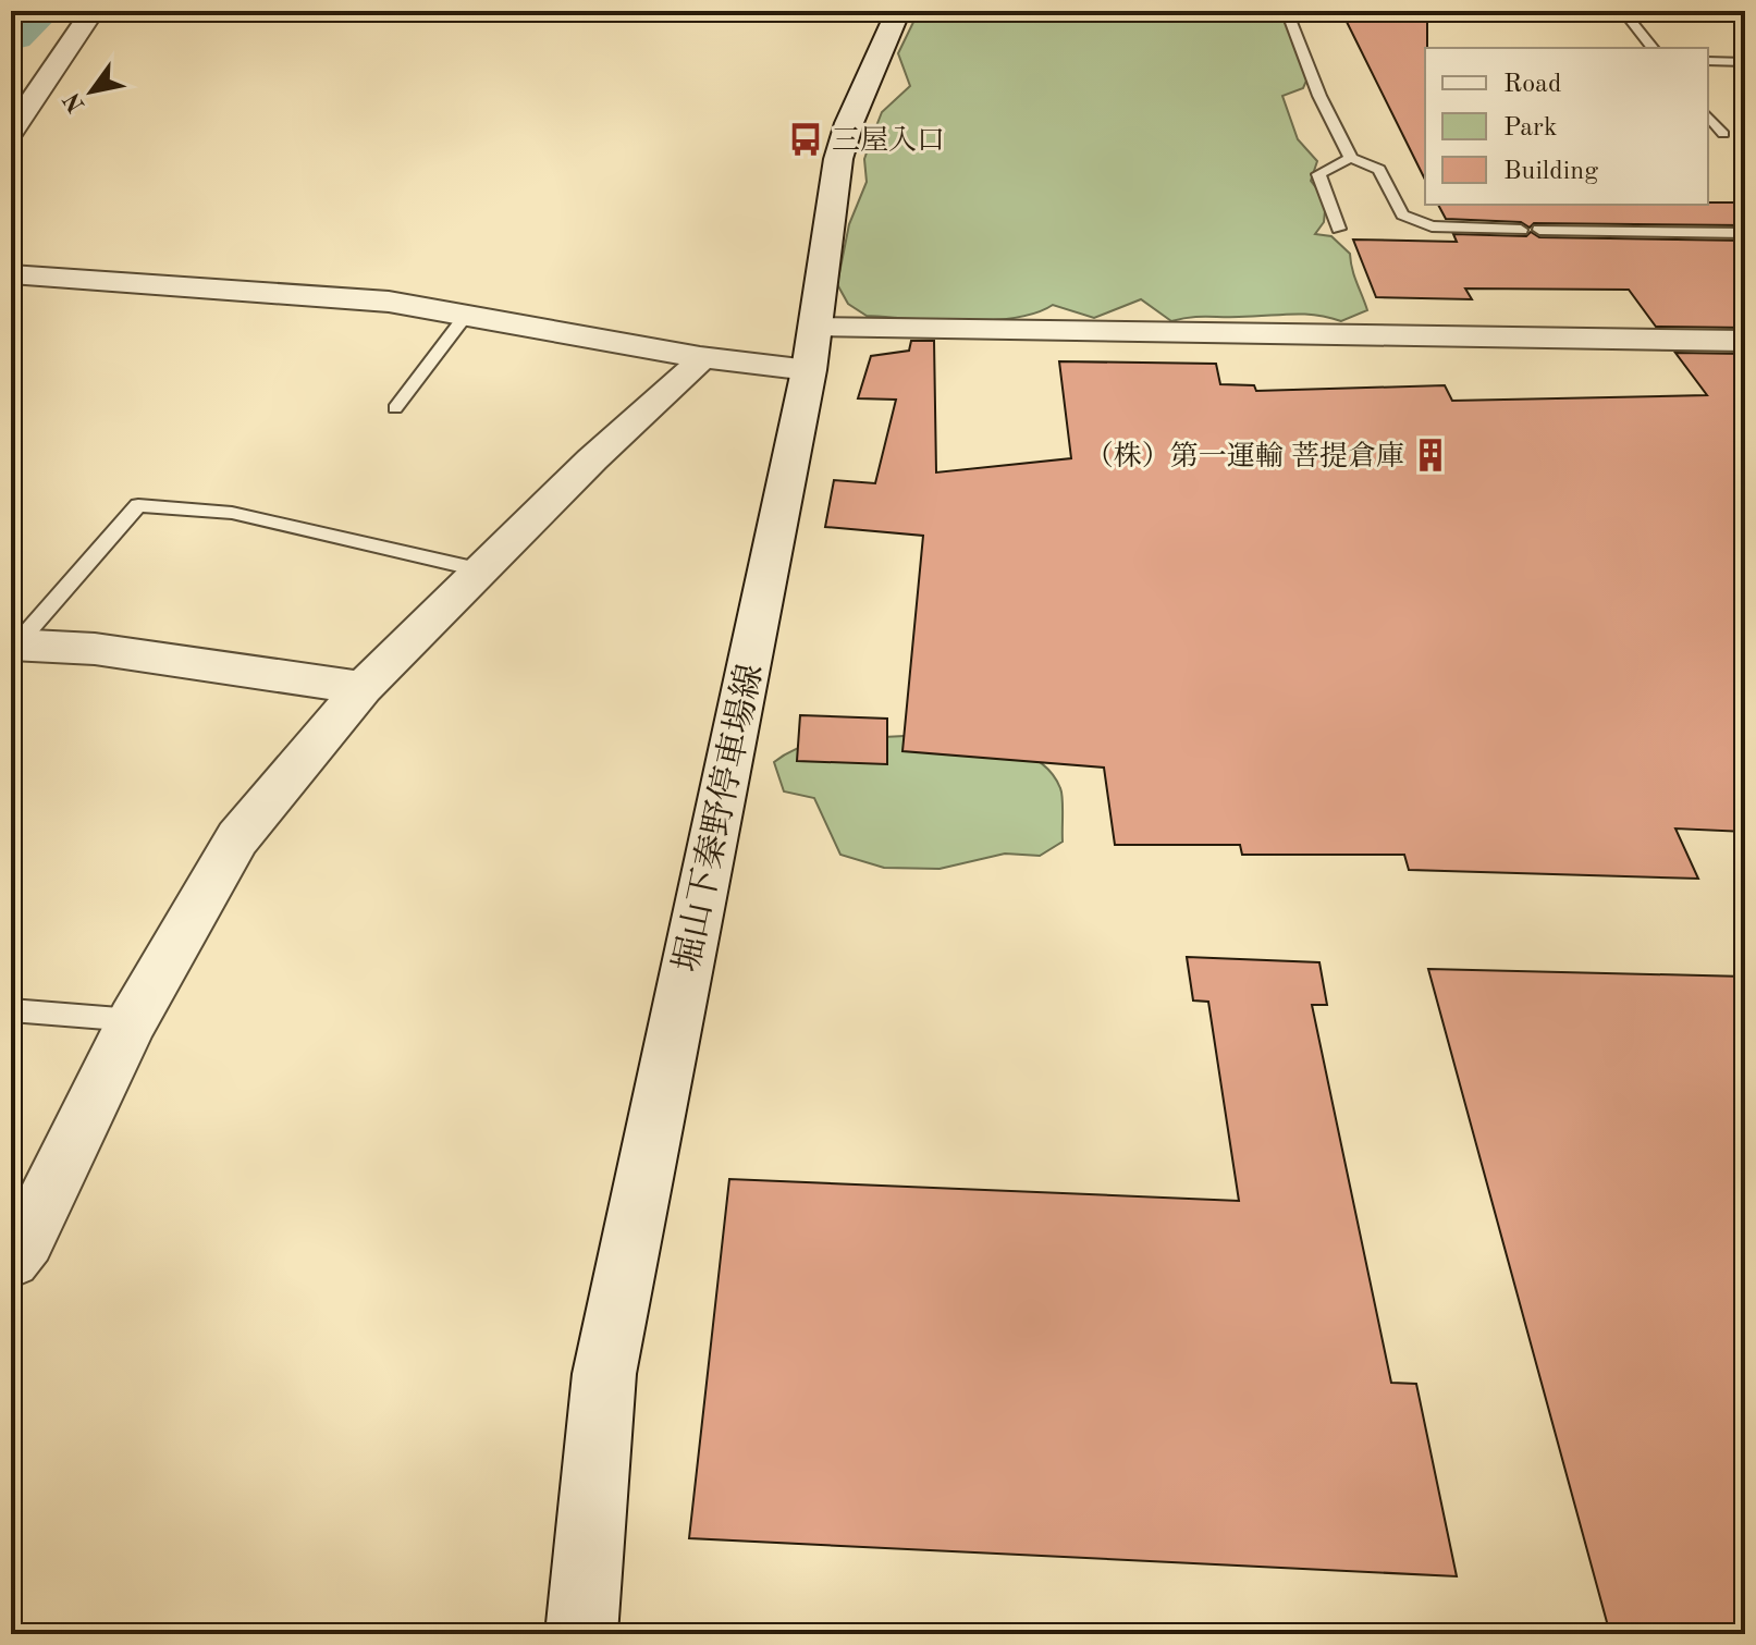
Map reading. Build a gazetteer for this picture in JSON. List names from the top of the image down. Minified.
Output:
{"streets":{"main road":["堀山下秦野停車場線"]},"places":{"bus stop":["三屋入口"],"building":["（株）第一運輸 菩提倉庫"]},"legend":["Road","Park","Building"],"north":"bottom left"}
